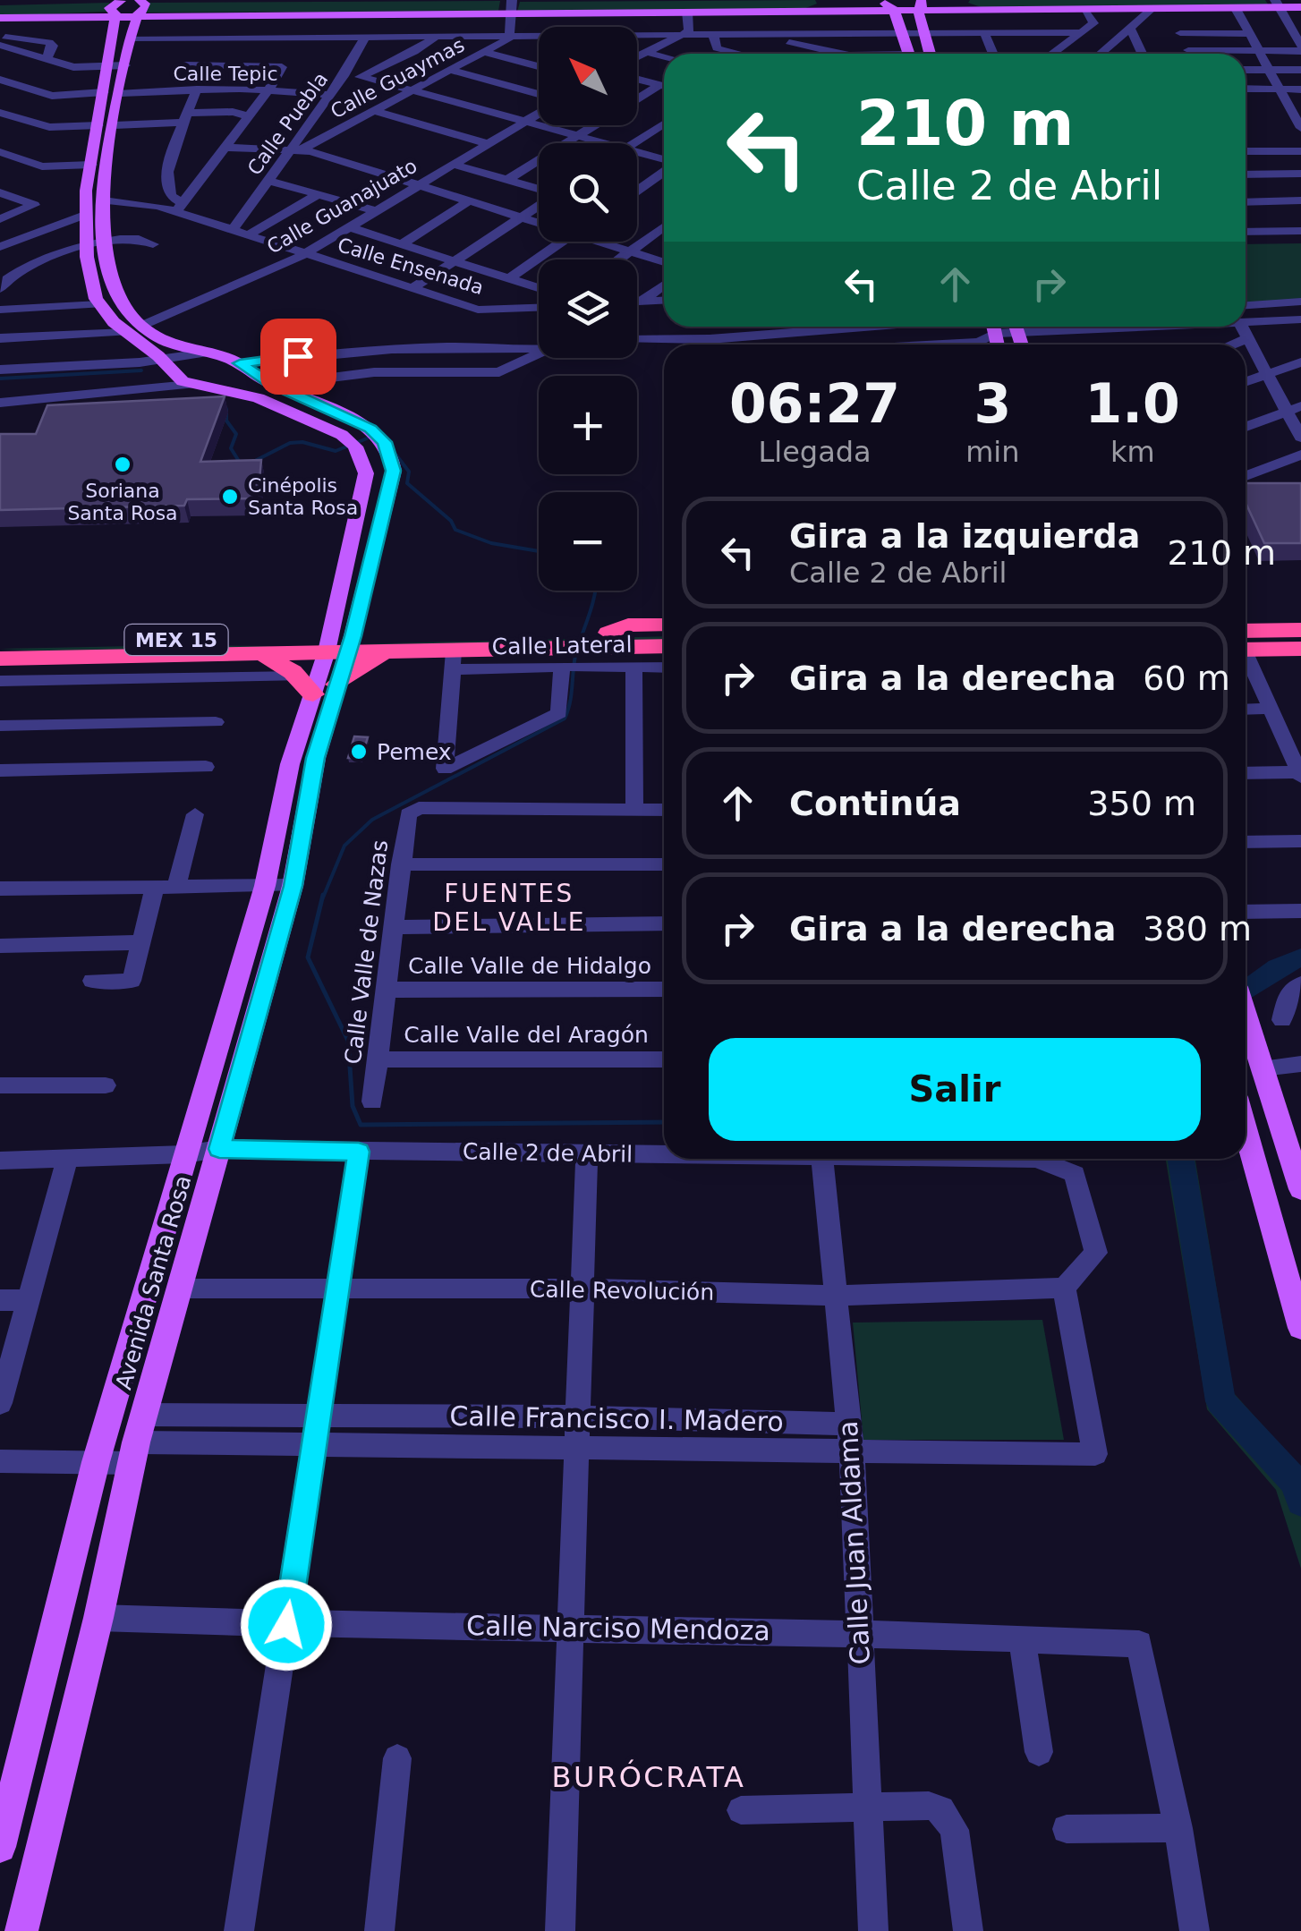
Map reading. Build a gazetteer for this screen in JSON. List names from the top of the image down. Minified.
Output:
{"streets":{"highway":["MEX 15"],"main road":["Avenida Santa Rosa"],"street":["Calle Tepic","Calle Guaymas","Calle Puebla","Calle Guanajuato","Calle Ensenada","Calle Lateral","Calle Valle de Nazas","Calle Valle de Hidalgo","Calle Valle del Aragón","Calle 2 de Abril","Calle Revolución","Calle Francisco I. Madero","Calle Juan Aldama","Calle Narciso Mendoza"]},"crossings":[["Calle Tepic","Calle Puebla"],["Calle Tepic","Avenida Santa Rosa"],["Calle Guaymas","Calle Puebla"],["Calle Puebla","Calle Ensenada"],["Calle Guanajuato","Calle Ensenada"],["Calle Guanajuato","Avenida Santa Rosa"],["Calle Ensenada","Avenida Santa Rosa"],["MEX 15","Calle Lateral"],["MEX 15","Avenida Santa Rosa"],["Calle Valle de Nazas","Calle Valle de Hidalgo"],["Calle Valle de Nazas","Calle Valle del Aragón"],["Calle 2 de Abril","Avenida Santa Rosa"],["Calle 2 de Abril","Calle Revolución"],["Calle 2 de Abril","Calle Francisco I. Madero"],["Avenida Santa Rosa","Calle Revolución"],["Avenida Santa Rosa","Calle Francisco I. Madero"],["Avenida Santa Rosa","Calle Narciso Mendoza"],["Calle Revolución","Calle Francisco I. Madero"],["Calle Revolución","Calle Juan Aldama"],["Calle Francisco I. Madero","Calle Juan Aldama"],["Calle Juan Aldama","Calle Narciso Mendoza"]],"districts":["FUENTES DEL VALLE","BURÓCRATA"],"places":["Soriana Santa Rosa","Cinépolis Santa Rosa","Pemex"],"north":"top left","page":{"map_buttons":["+","−"],"turn":["210 m","Calle 2 de Abril"],"eta":["06:27","Llegada","3","min","1.0","km"],"list":[{"name":"Gira a la izquierda","note":"Calle 2 de Abril","value":"210 m"},{"name":"Gira a la derecha","value":"60 m"},{"name":"Continúa","value":"350 m"},{"name":"Gira a la derecha","value":"380 m"}],"buttons":"Salir"}}
